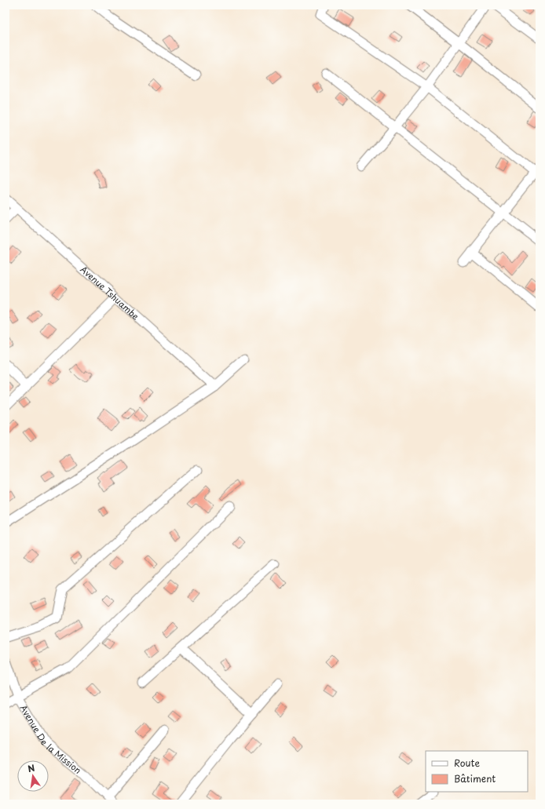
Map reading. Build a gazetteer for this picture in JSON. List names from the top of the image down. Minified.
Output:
{"streets":{"street":["Avenue Tshuambe","Avenue De la Mission"]},"legend":["Route","Bâtiment"],"north":"top"}
